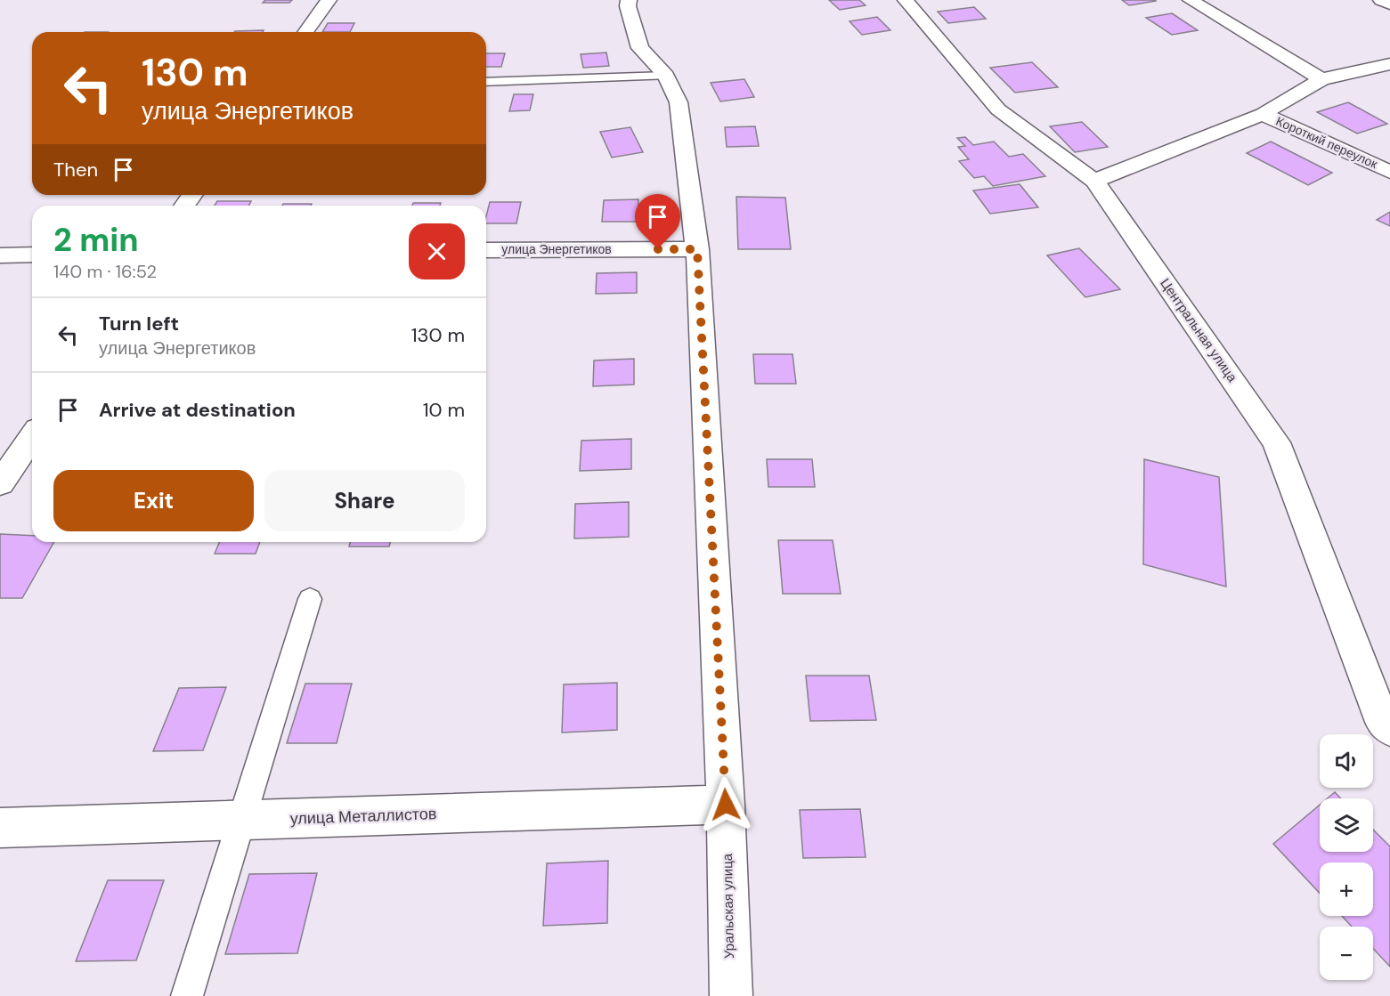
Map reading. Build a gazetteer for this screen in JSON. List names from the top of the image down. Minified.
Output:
{"streets":{"street":["Короткий переулок","улица Энергетиков","Центральная улица","улица Металлистов","Уральская улица"]},"crossings":[["улица Энергетиков","Уральская улица"],["улица Металлистов","Уральская улица"]],"page":{"turn":["130 m","улица Энергетиков"],"then":"Then","heading":["2 min","140 m · 16:52"],"list":[{"name":"Turn left","note":"улица Энергетиков","value":"130 m"},{"name":"Arrive at destination","value":"10 m"}],"buttons":["Exit","Share"],"map_buttons":["+","−"]}}
